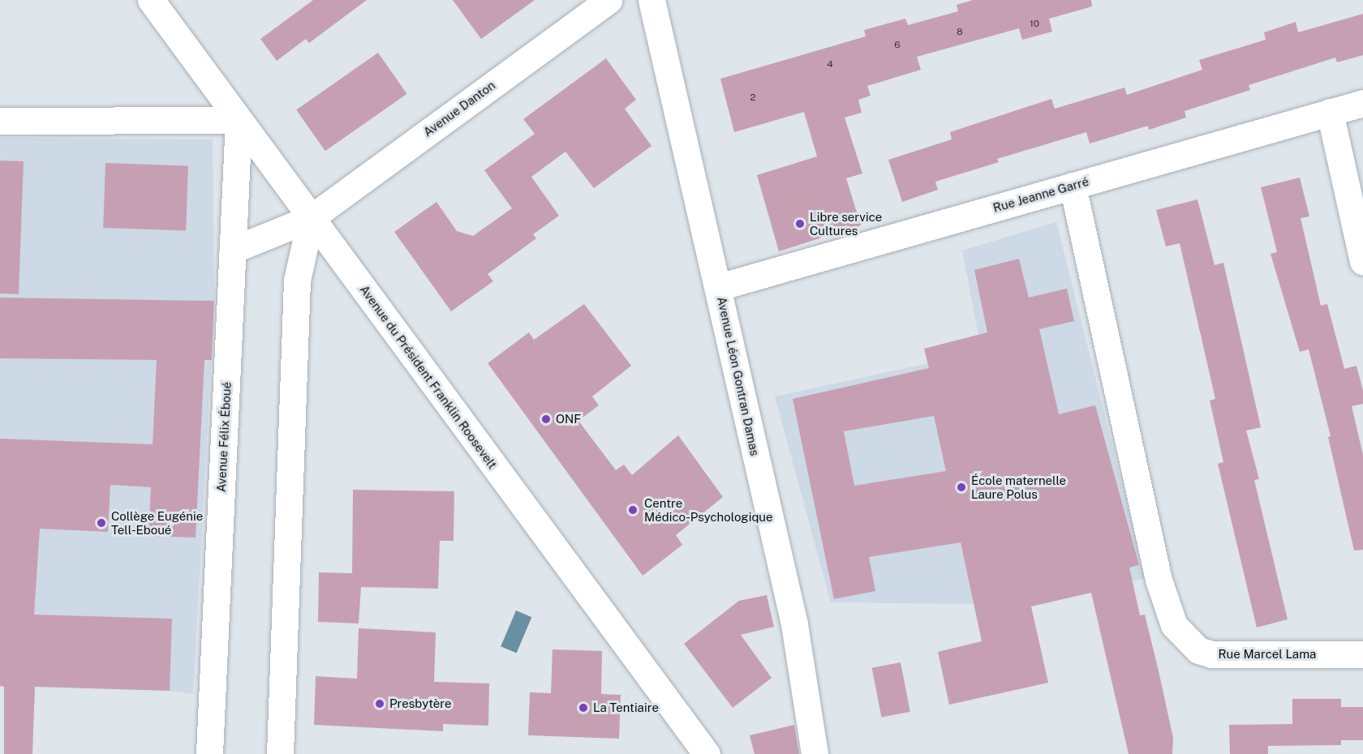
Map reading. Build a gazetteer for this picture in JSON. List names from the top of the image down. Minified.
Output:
{"streets":{"street":["Avenue Danton","Rue Jeanne Garré","Avenue Léon Gontran Damas","Avenue du Président Franklin Roosevelt","Avenue Félix Éboué","Rue Marcel Lama"]},"crossings":[["Avenue Danton","Avenue du Président Franklin Roosevelt"],["Avenue Danton","Avenue Félix Éboué"],["Rue Jeanne Garré","Avenue Léon Gontran Damas"],["Rue Jeanne Garré","Rue Marcel Lama"],["Avenue du Président Franklin Roosevelt","Avenue Félix Éboué"]],"places":["Libre service Cultures","ONF","École maternelle Laure Polus","Centre Médico-Psychologique","Collège Eugénie Tell-Eboué","Presbytère","La Tentiaire"],"house_numbers":["10","8","6","4","2"]}
